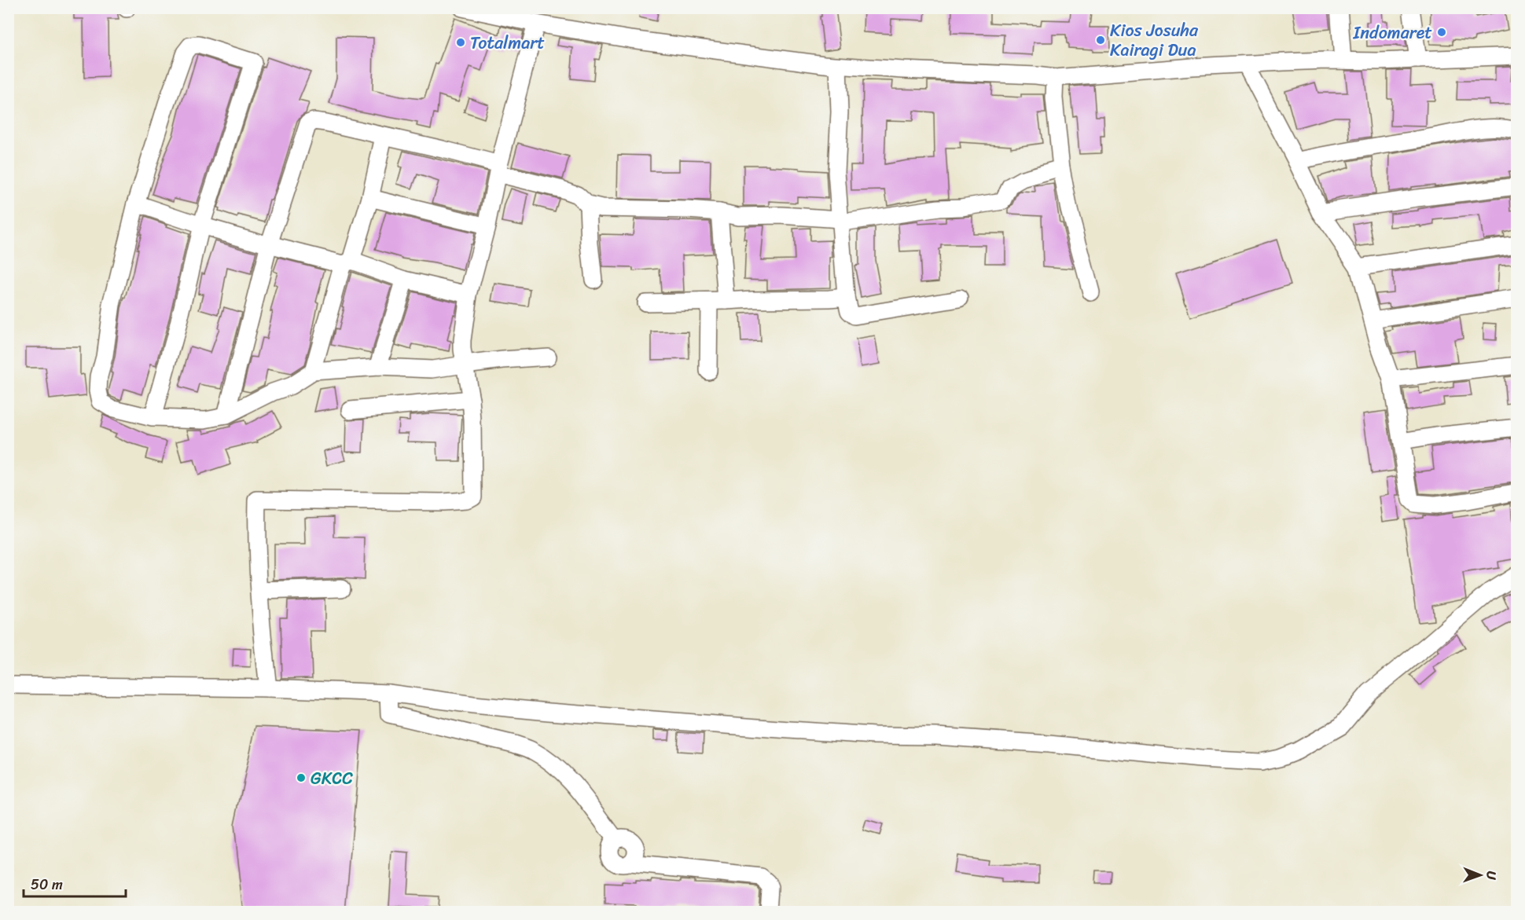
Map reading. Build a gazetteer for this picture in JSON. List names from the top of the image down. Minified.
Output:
{"places":["Indomaret","Kios Josuha Kairagi Dua","Totalmart","GKCC"],"scale_bar":"50 m","north":"right"}
